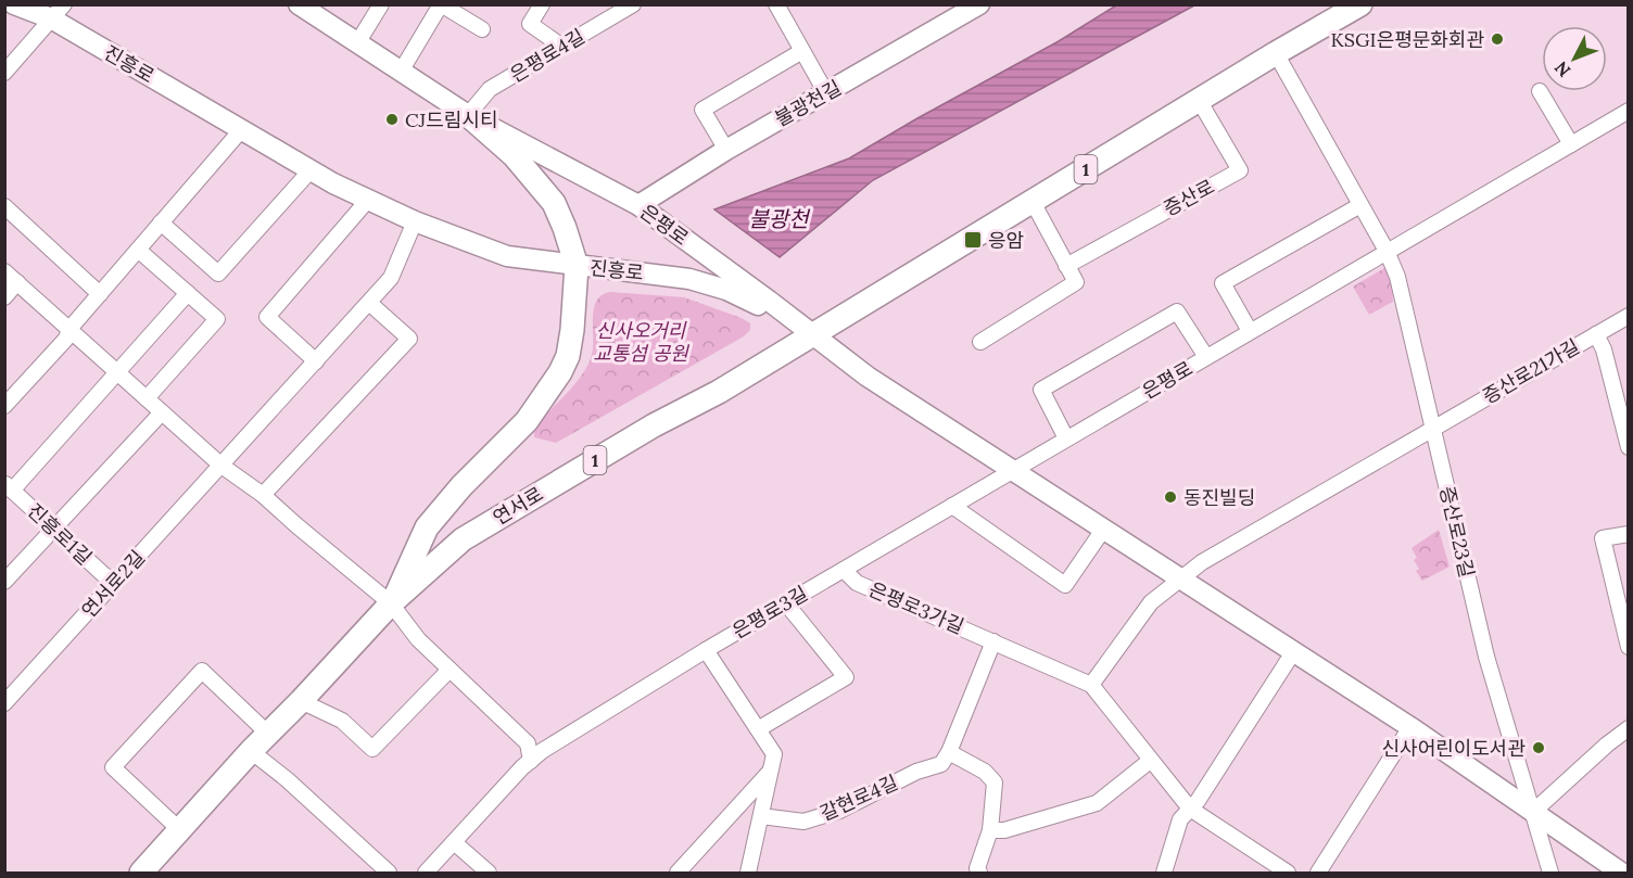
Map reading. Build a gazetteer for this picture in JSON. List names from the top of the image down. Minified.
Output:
{"streets":{"main road":["진흥로","불광천길","1","은평로","연서로"],"street":["은평로4길","증산로","증산로21가길","증산로23길","진흥로1길","연서로2길","은평로3가길","은평로3길","갈현로4길"]},"crossings":[["은평로4길","은평로"],["진흥로","1"],["진흥로","은평로"],["진흥로","연서로"],["불광천길","은평로"],["1","증산로"],["1","은평로"],["1","연서로"],["1","증산로23길"],["은평로","연서로"],["은평로","증산로23길"],["은평로","은평로3길"],["증산로21가길","증산로23길"],["진흥로1길","연서로2길"],["은평로3가길","은평로3길"]],"water":["불광천"],"parks":["신사오거리 교통섬 공원"],"places":{"other":["KSGI은평문화회관","CJ드림시티","동진빌딩","신사어린이도서관"],"transit":["응암"]},"north":"bottom left"}
